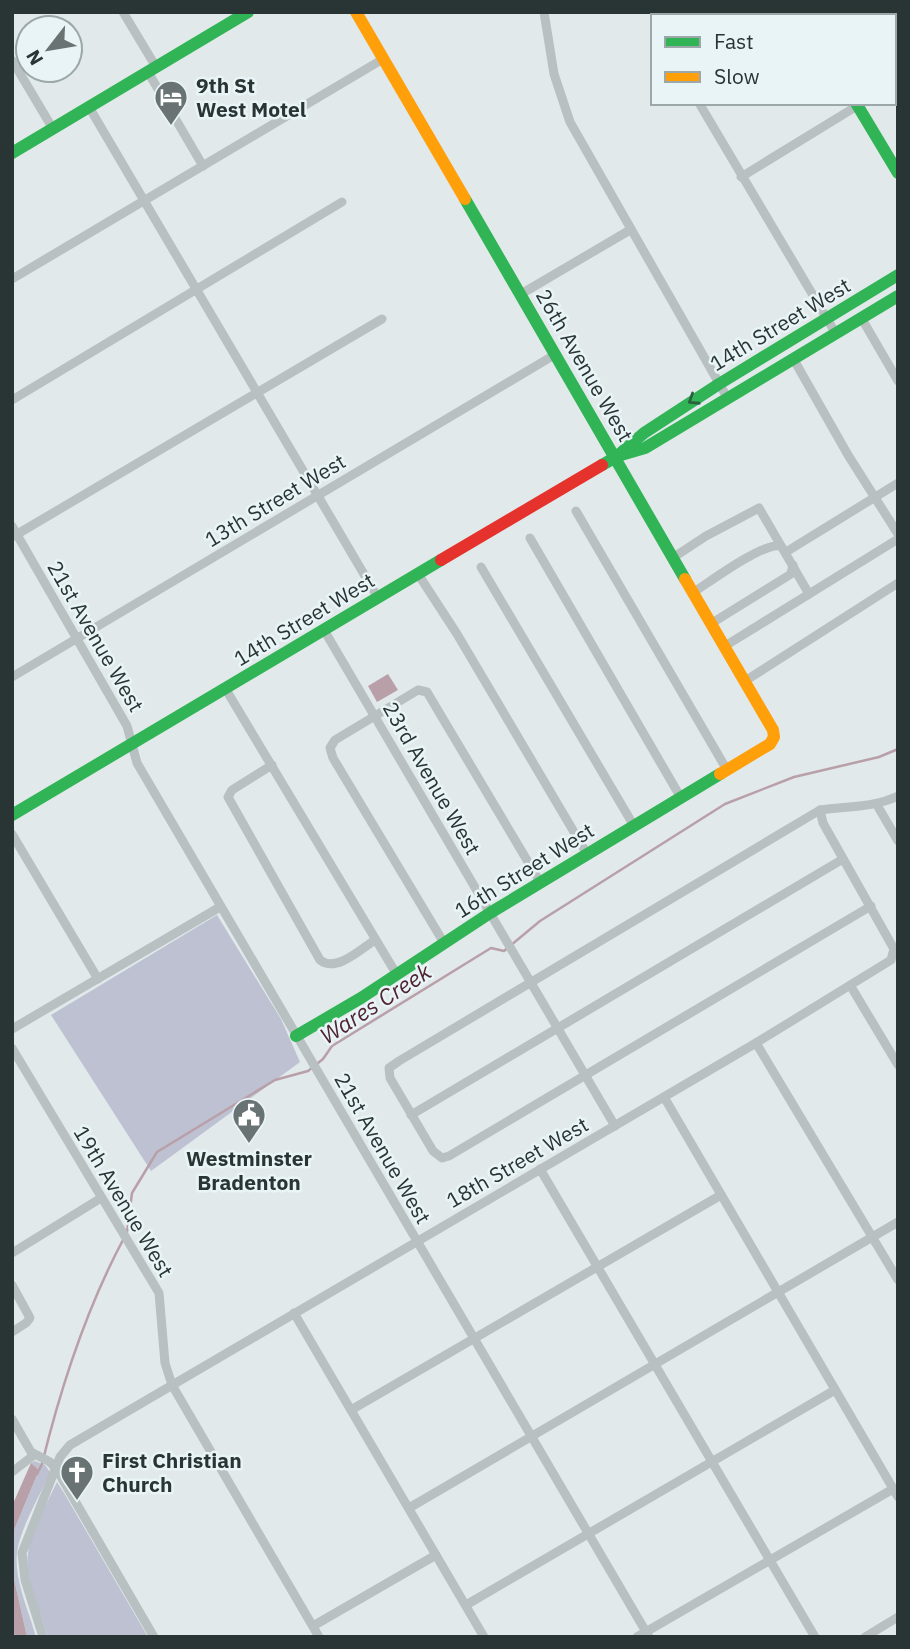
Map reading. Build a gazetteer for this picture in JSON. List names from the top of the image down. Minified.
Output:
{"streets":{"main road":["14th Street West","26th Avenue West","16th Street West"],"street":["13th Street West","21st Avenue West","23rd Avenue West","18th Street West","19th Avenue West"]},"crossings":[["14th Street West","26th Avenue West"],["14th Street West","21st Avenue West"],["14th Street West","23rd Avenue West"],["26th Avenue West","13th Street West"],["26th Avenue West","16th Street West"],["13th Street West","21st Avenue West"],["21st Avenue West","16th Street West"],["21st Avenue West","18th Street West"],["23rd Avenue West","16th Street West"],["23rd Avenue West","18th Street West"],["18th Street West","19th Avenue West"]],"water":["Wares Creek"],"places":{"hotel":["9th St West Motel"],"public building":["Westminster Bradenton"],"church":["First Christian Church"]},"legend":["Fast","Slow"],"north":"bottom left"}
